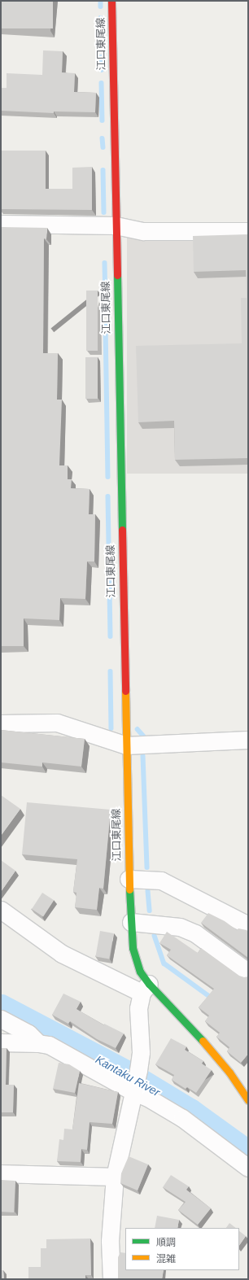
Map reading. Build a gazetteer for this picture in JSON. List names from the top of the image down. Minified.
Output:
{"streets":{"main road":["江口東尾線"]},"water":["Kantaku River"],"legend":["順調","混雑"]}
